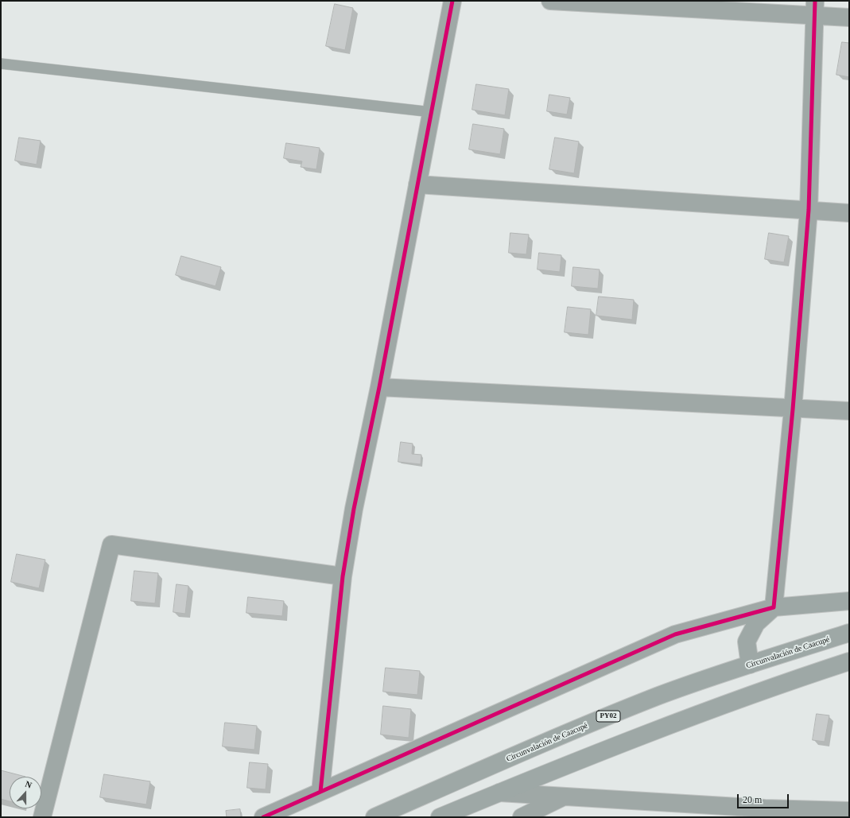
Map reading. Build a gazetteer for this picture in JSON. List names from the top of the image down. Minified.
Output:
{"streets":{"highway":["Circunvalación de Caacupé","PY02"]},"scale_bar":"20 m","north":"top"}
